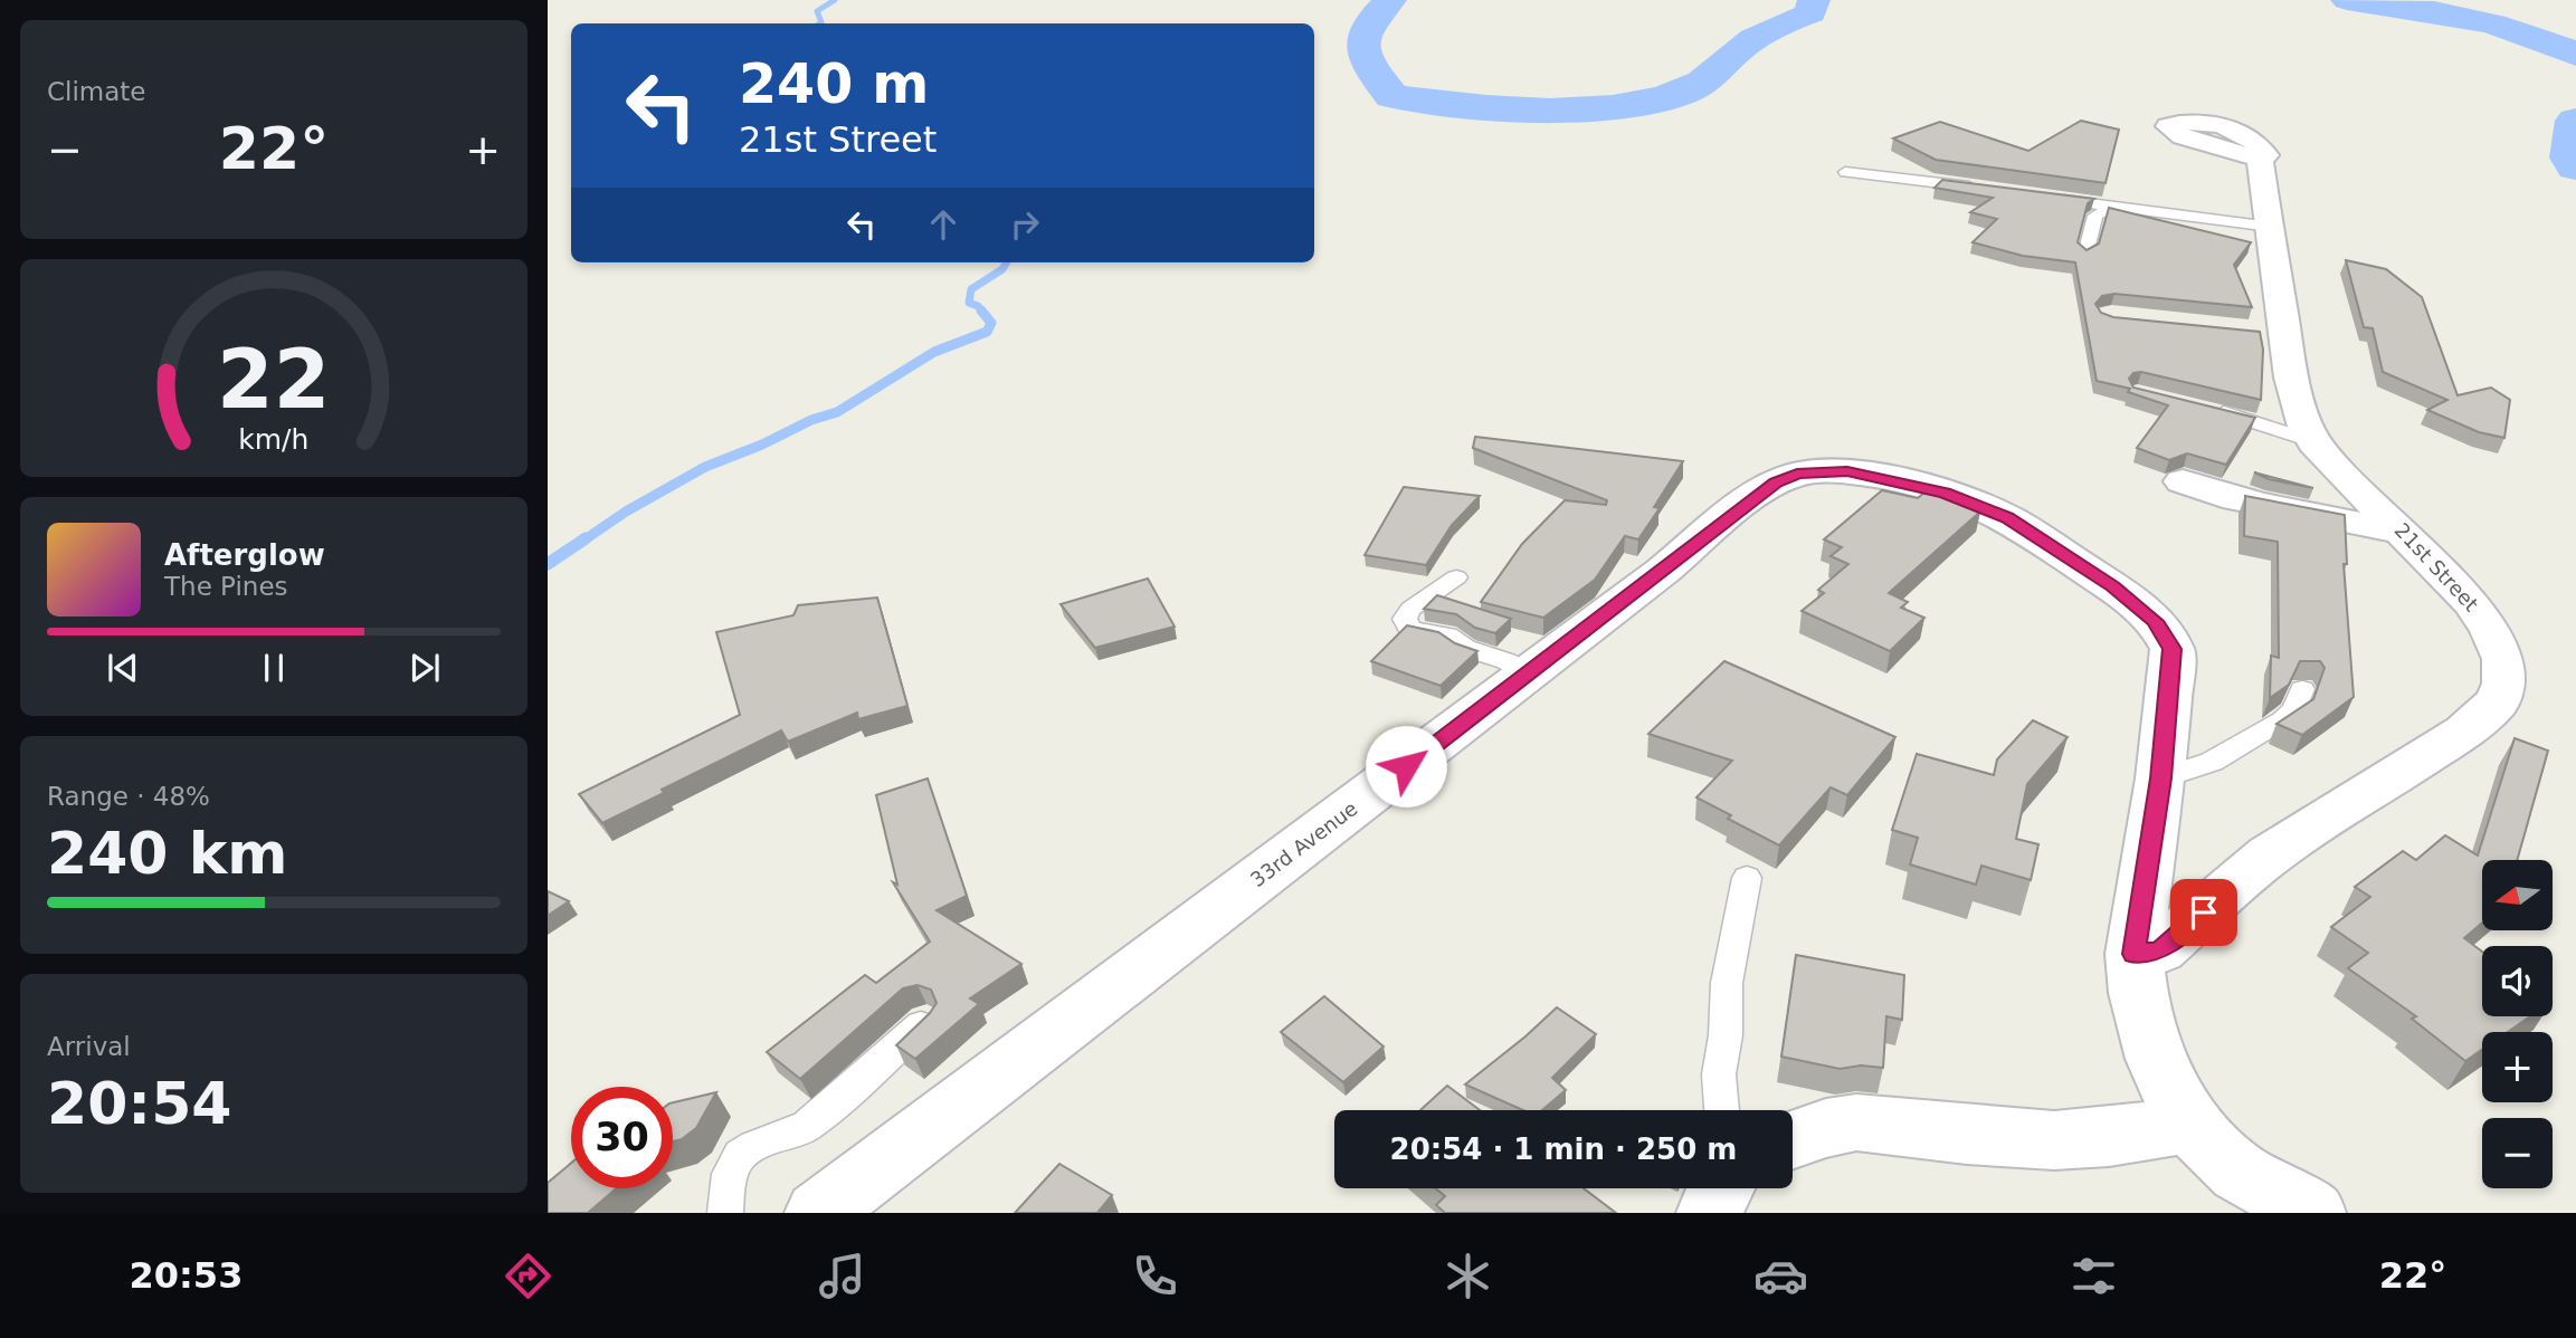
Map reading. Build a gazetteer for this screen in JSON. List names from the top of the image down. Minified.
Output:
{"streets":{"street":["21st Street","33rd Avenue"]},"crossings":[["21st Street","33rd Avenue"]],"north":"left","page":{"tile":["Climate",["Range · 48%","240 km"],["Arrival","20:54"]],"turn":["240 m","21st Street"],"heat":["−","22°","+"],"song":["Afterglow","The Pines"],"map_buttons":["+","−"],"limit":"30","trip":"20:54 · 1 min · 250 m","tabs":["20:53","22°"],"gauge":["22","km/h"]}}
